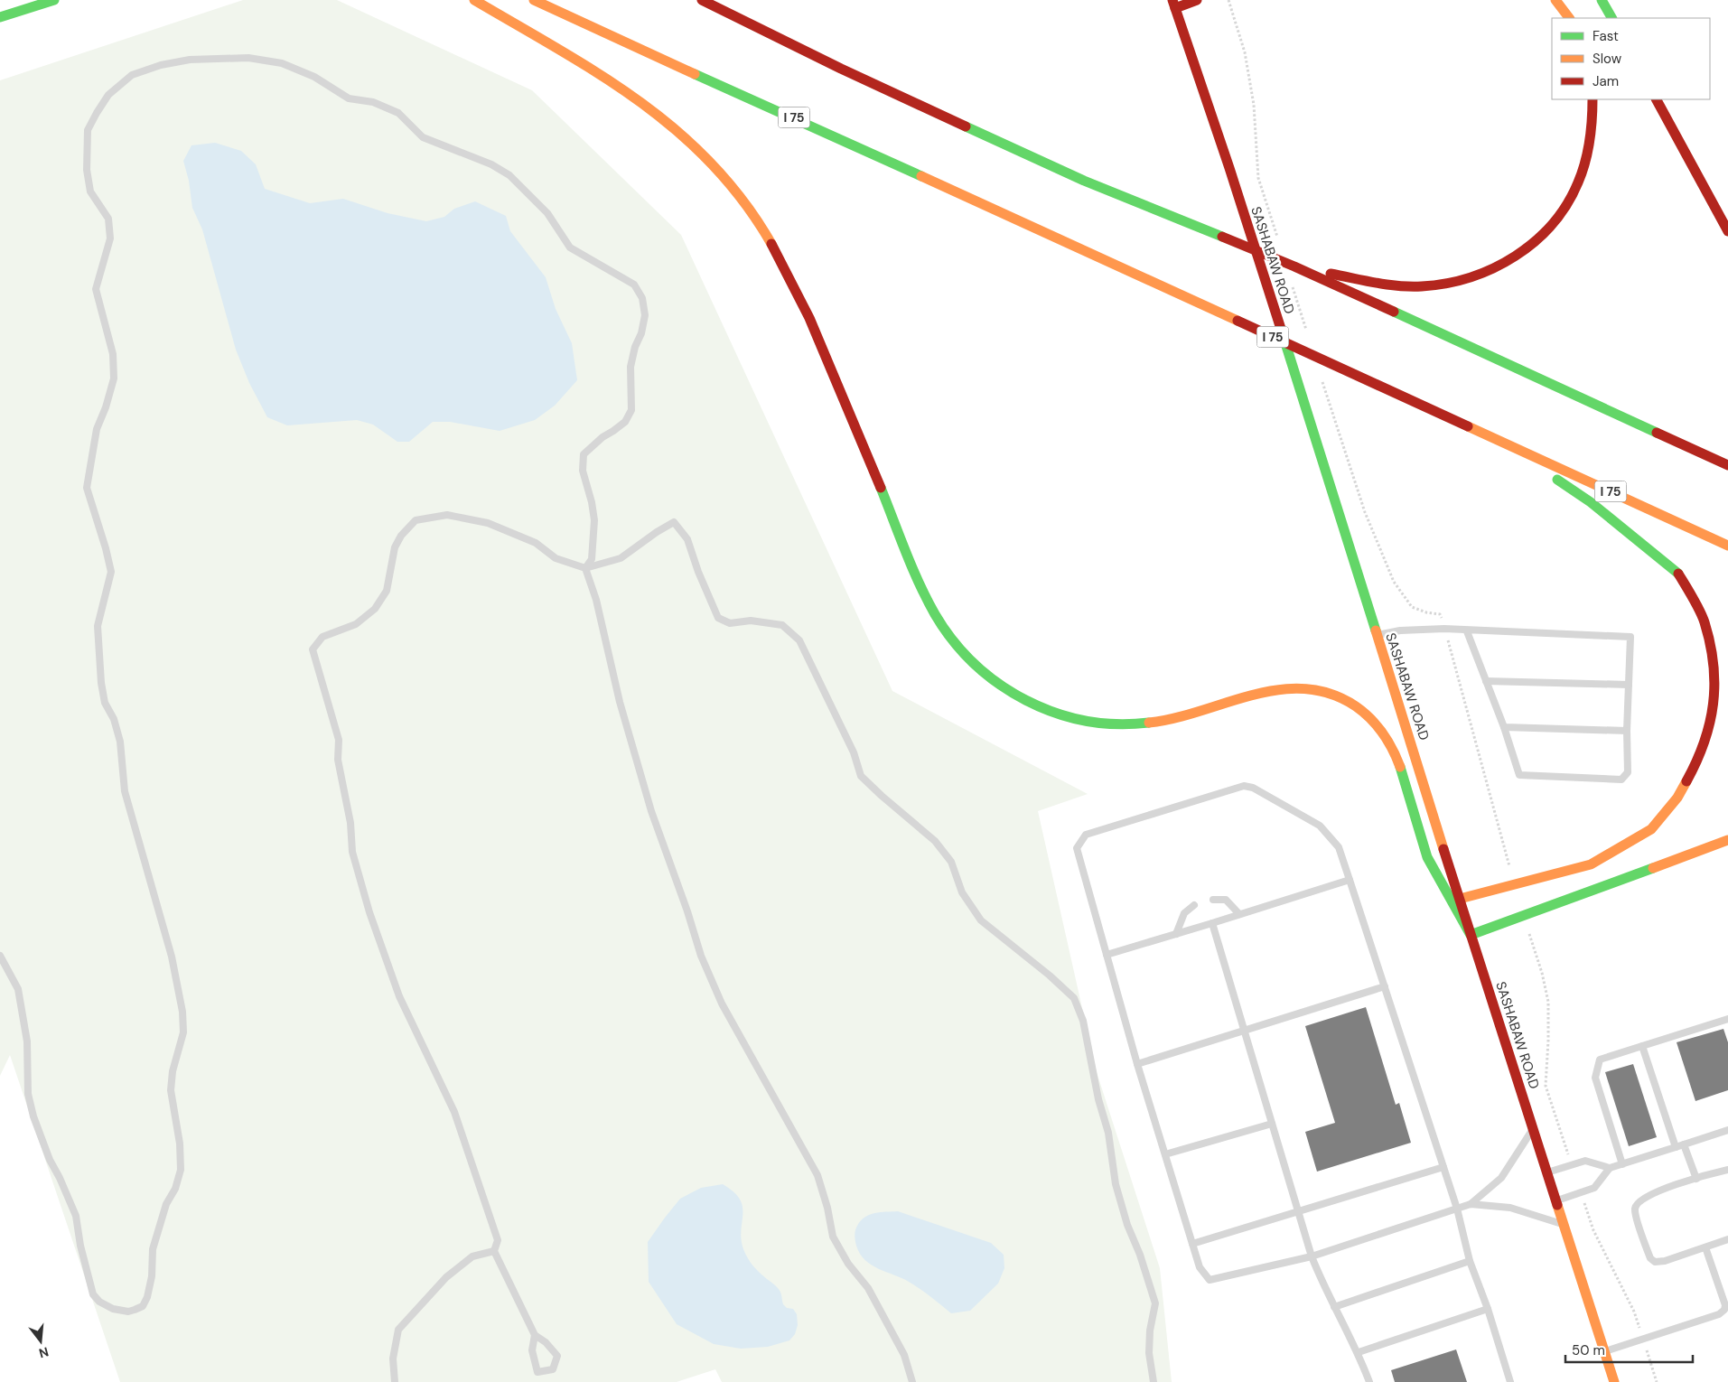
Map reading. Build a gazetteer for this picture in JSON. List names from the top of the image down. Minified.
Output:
{"streets":{"main road":["I 75","SASHABAW ROAD"]},"legend":["Fast","Slow","Jam"],"scale_bar":"50 m","north":"bottom"}
